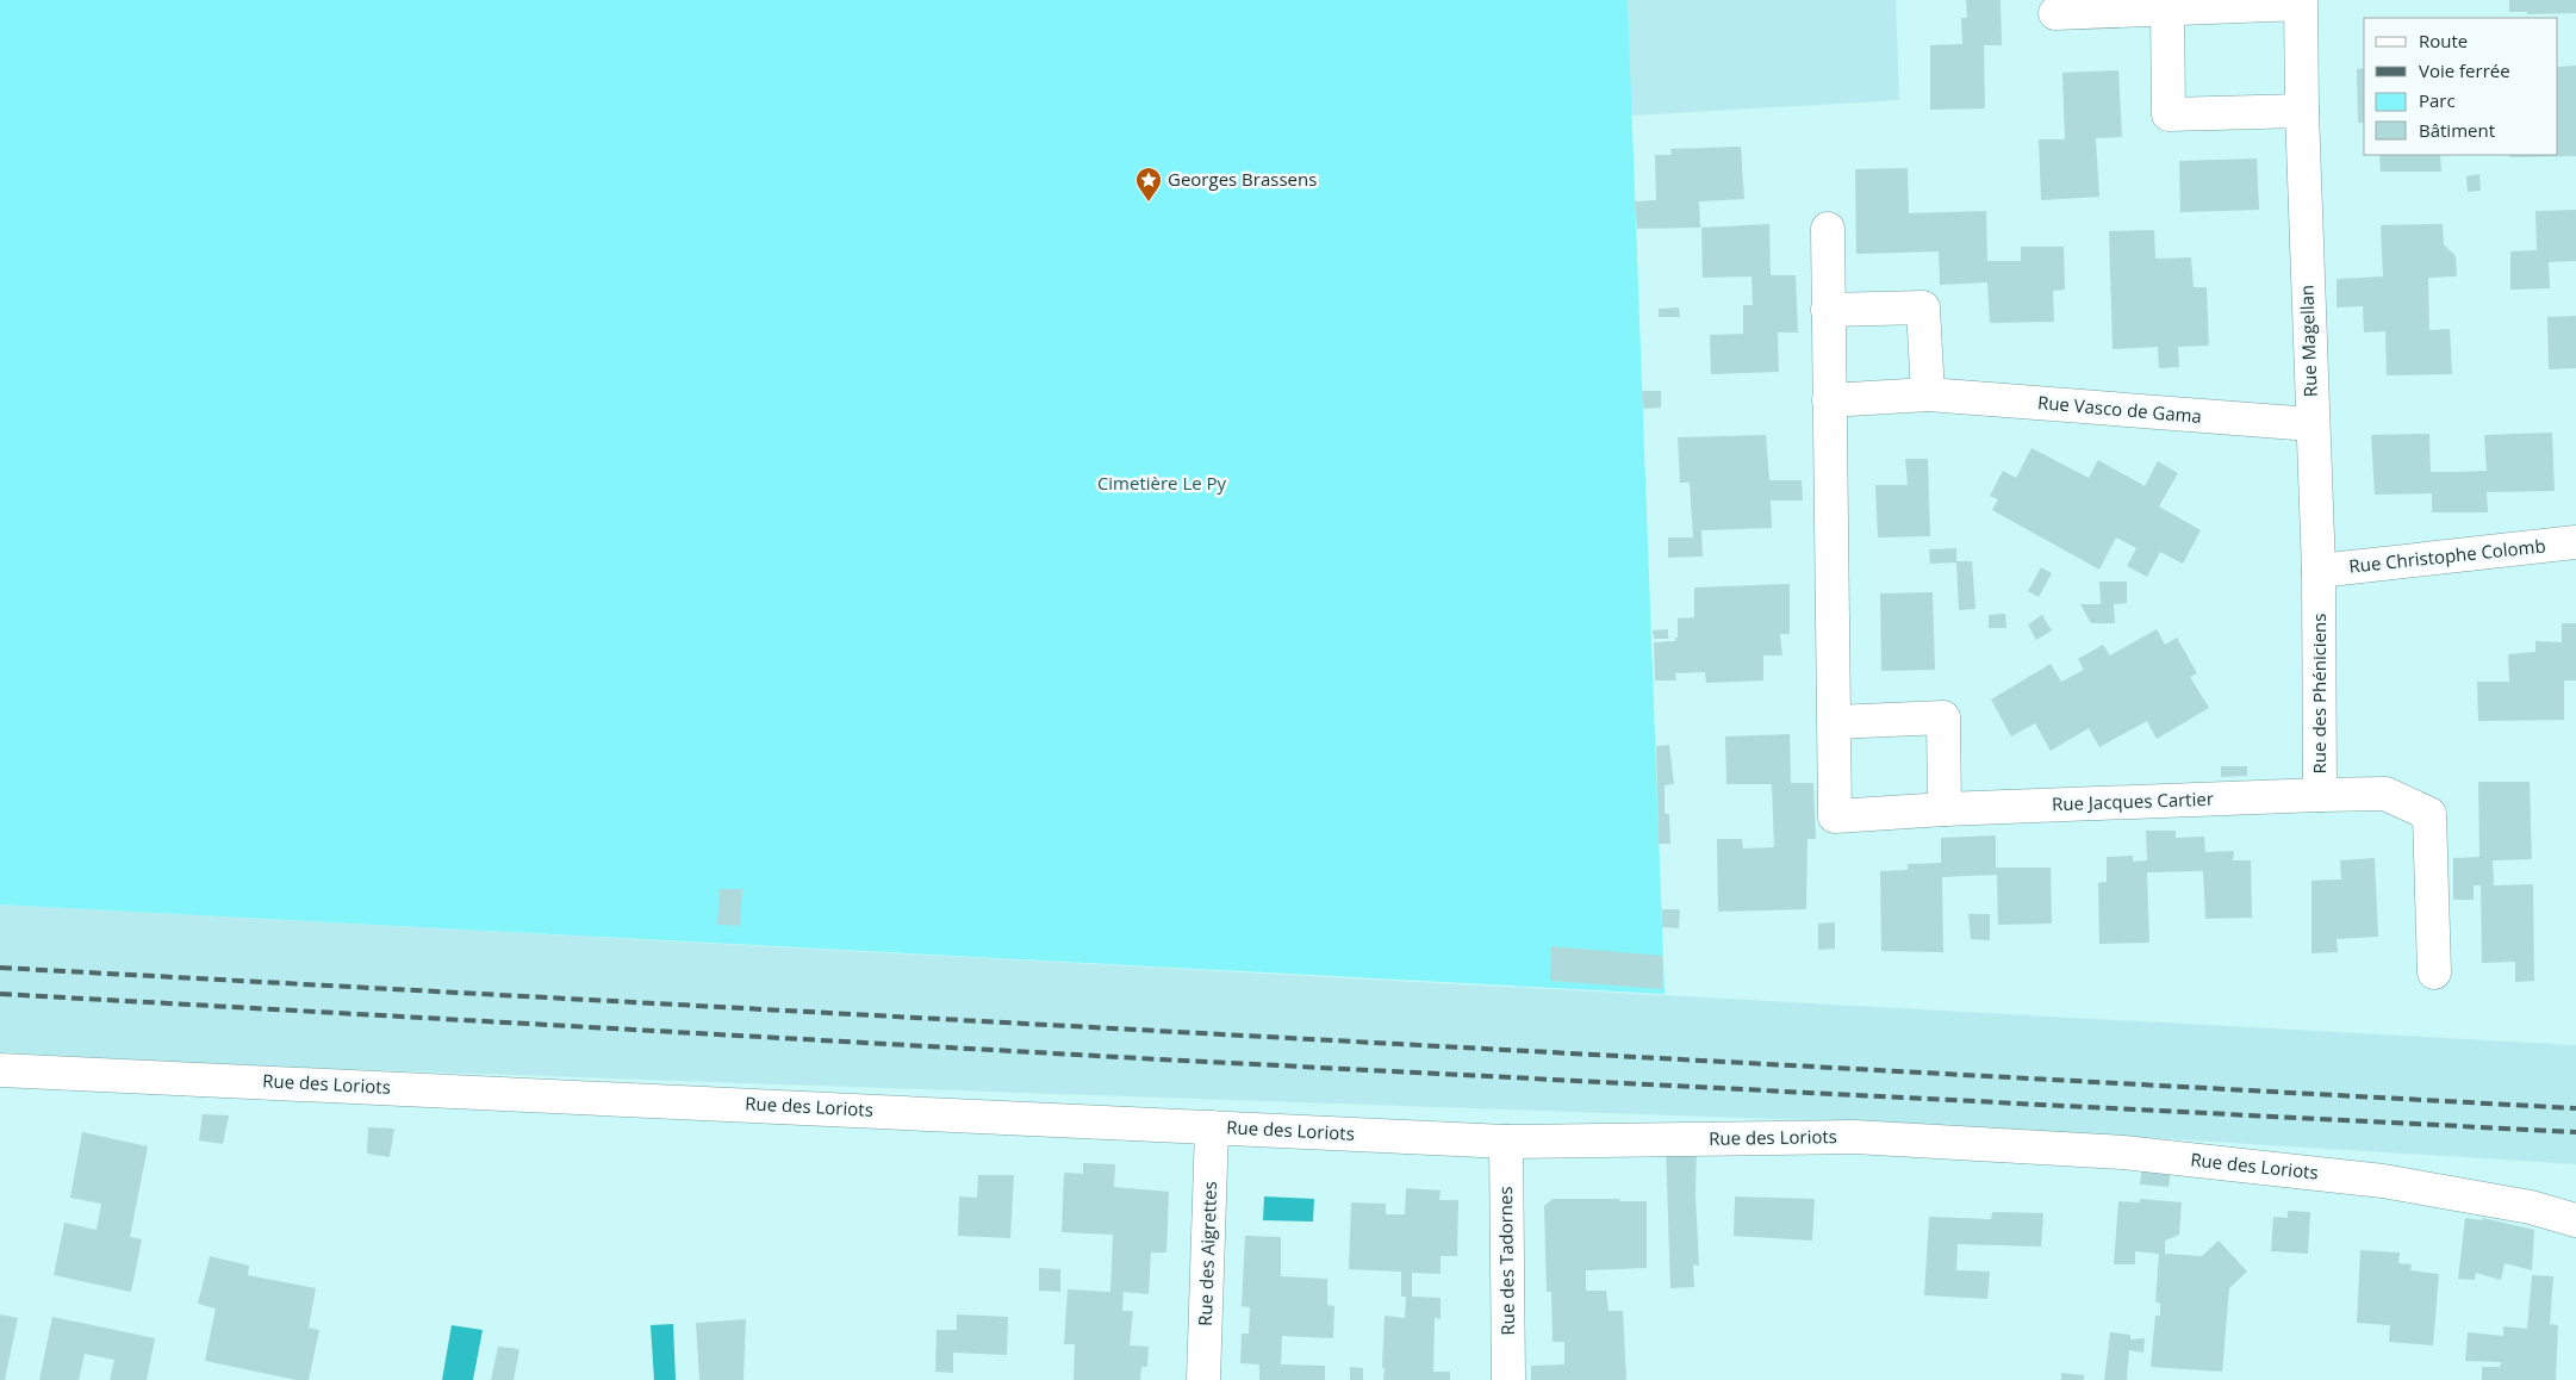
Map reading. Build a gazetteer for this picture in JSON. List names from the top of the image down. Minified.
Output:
{"streets":{"street":["Rue Magellan","Rue Vasco de Gama","Rue Christophe Colomb","Rue des Phéniciens","Rue Jacques Cartier","Rue des Loriots","Rue des Aigrettes","Rue des Tadornes"]},"crossings":[["Rue Magellan","Rue Vasco de Gama"],["Rue Magellan","Rue Christophe Colomb"],["Rue Magellan","Rue des Phéniciens"],["Rue Vasco de Gama","Rue Jacques Cartier"],["Rue Christophe Colomb","Rue des Phéniciens"],["Rue des Phéniciens","Rue Jacques Cartier"],["Rue des Loriots","Rue des Aigrettes"],["Rue des Loriots","Rue des Tadornes"]],"parks":["Cimetière Le Py"],"places":{"place":["Georges Brassens"]},"legend":["Route","Voie ferrée","Parc","Bâtiment"]}
